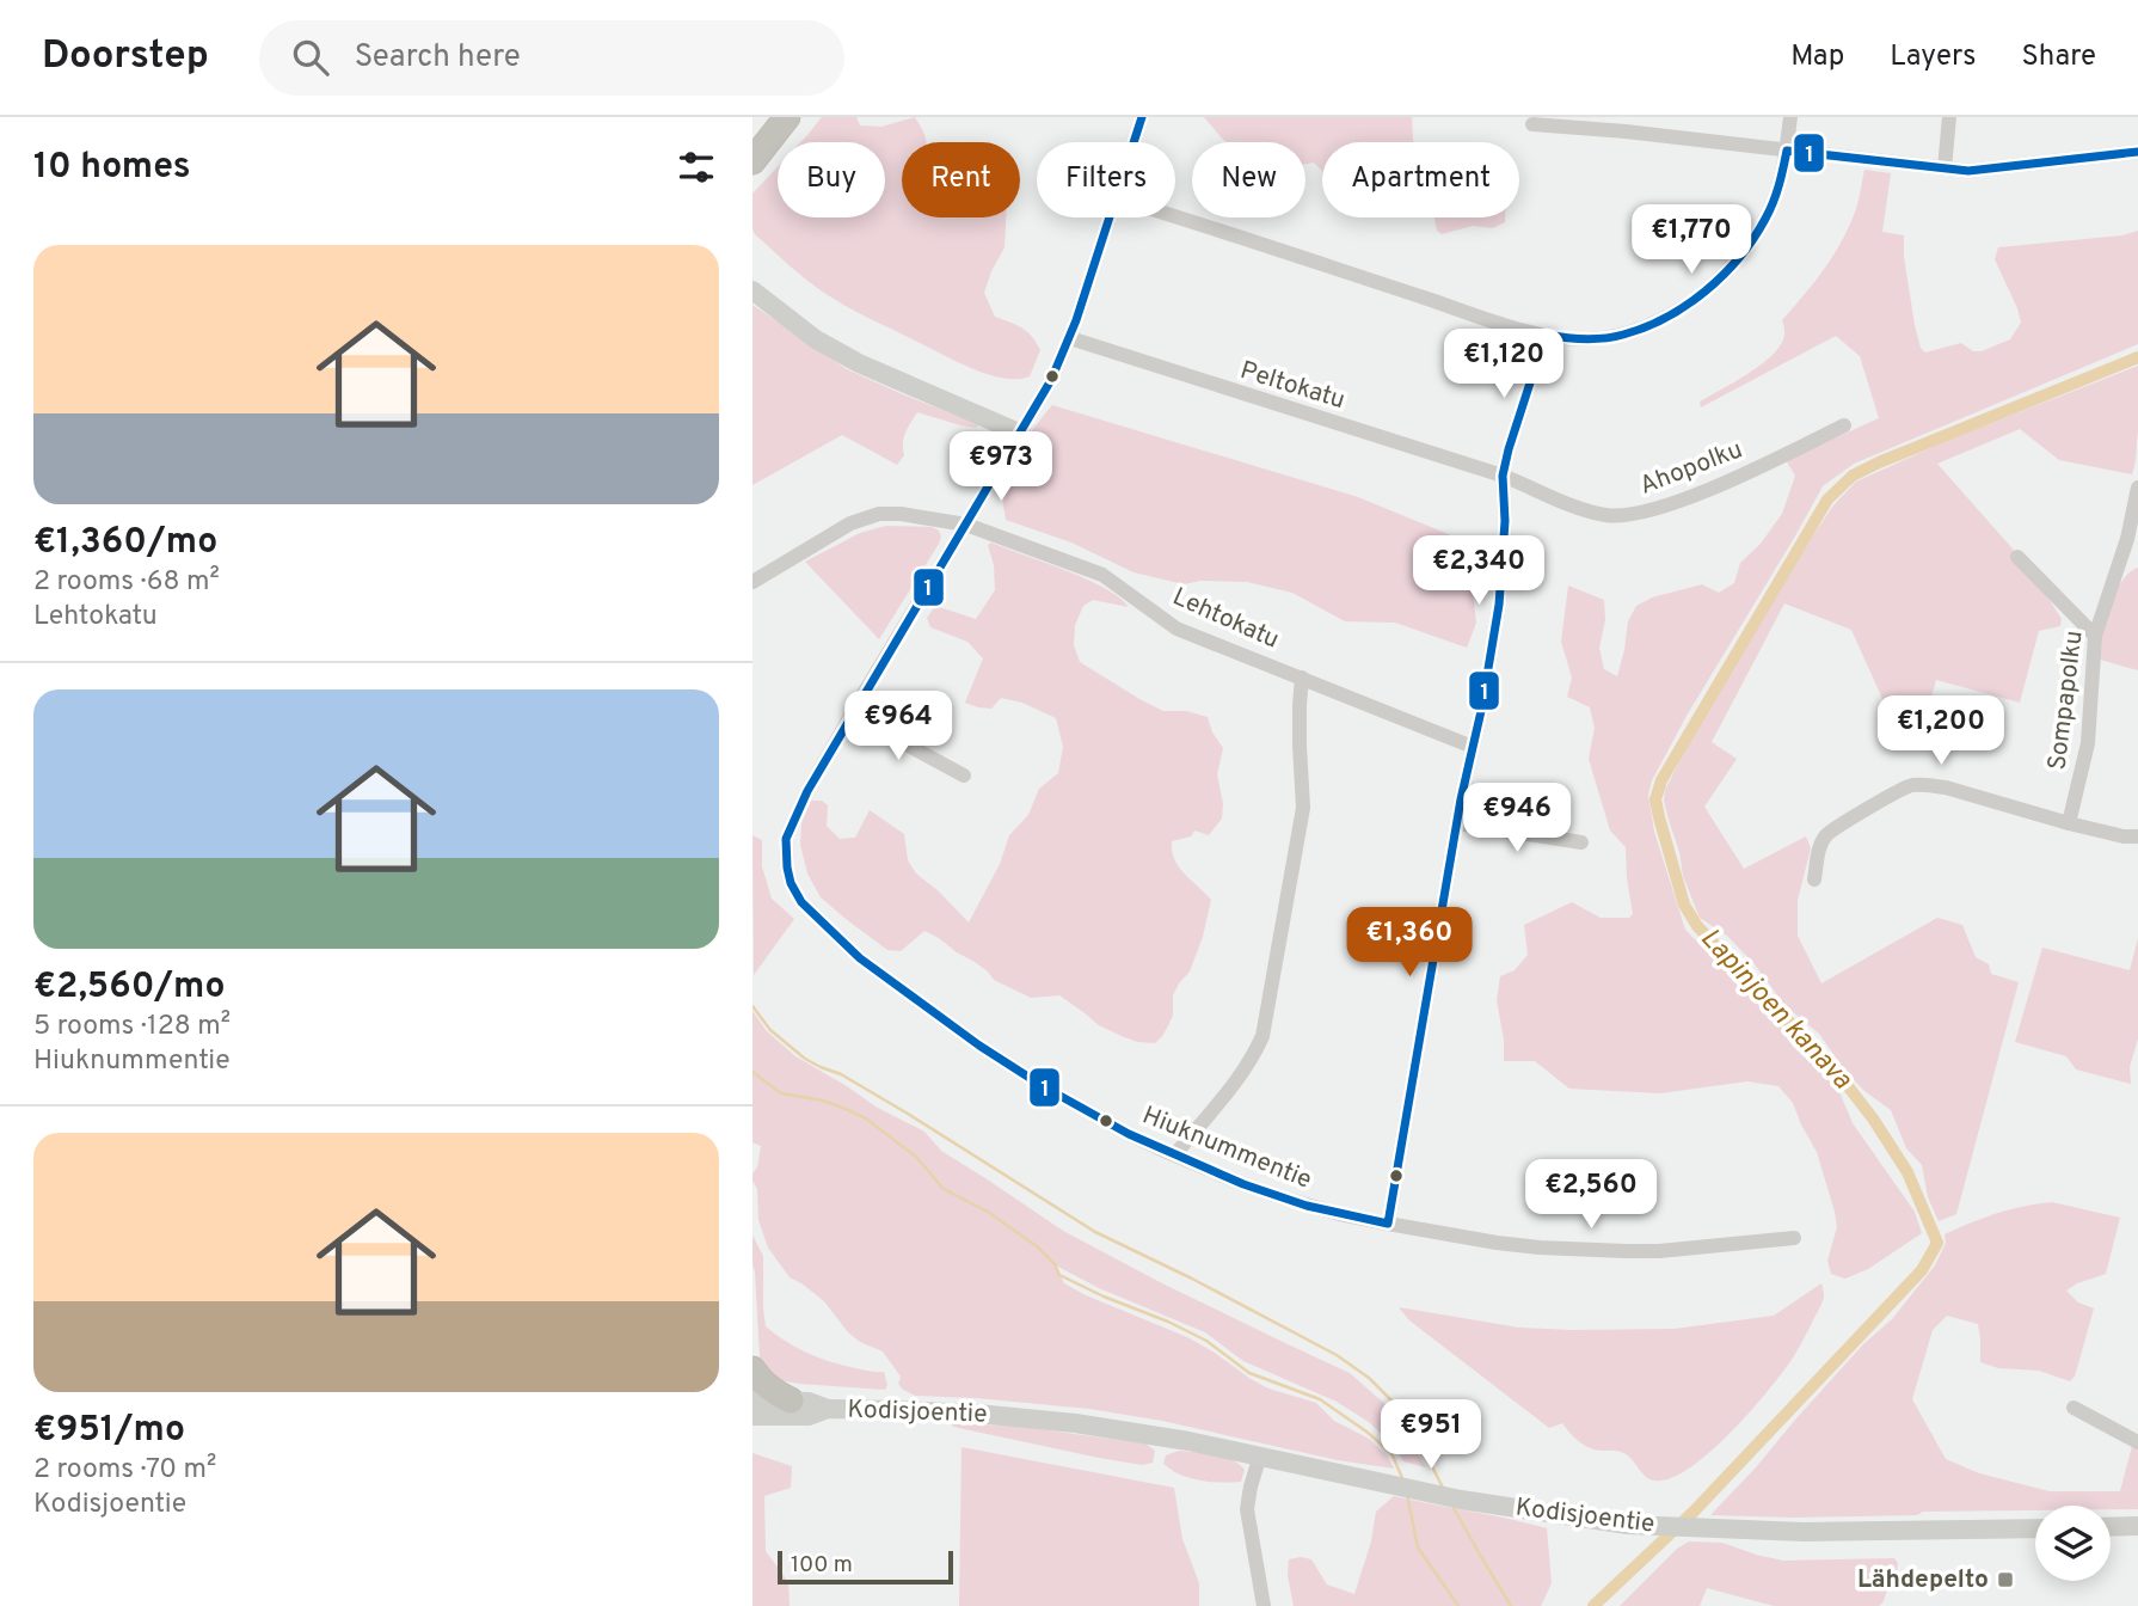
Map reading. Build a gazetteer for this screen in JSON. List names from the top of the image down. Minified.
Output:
{"streets":{"street":["Peltokatu","Ahopolku","Lehtokatu","Sompapolku","Hiuknummentie","Kodisjoentie"]},"crossings":[["Peltokatu","Ahopolku"]],"water":["Lapinjoen kanava"],"places":{"transit":["Lähdepelto"]},"lines":["transit line 1"],"scale_bar":"100 m","page":{"header":"Doorstep","search":"Search here","nav":["Map","Layers","Share"],"heading":"10 homes","chip":["Buy","Rent","Filters","New","Apartment"],"price":["€1,770","€1,120","€973","€2,340","€964","€1,200","€946","€1,360","€2,560","€951"],"list":[{"name":"€1,360/mo","note":"2 rooms · 68 m² · Lehtokatu"},{"name":"€2,560/mo","note":"5 rooms · 128 m² · Hiuknummentie"},{"name":"€951/mo","note":"2 rooms · 70 m² · Kodisjoentie"}],"scale":"100 m"}}
